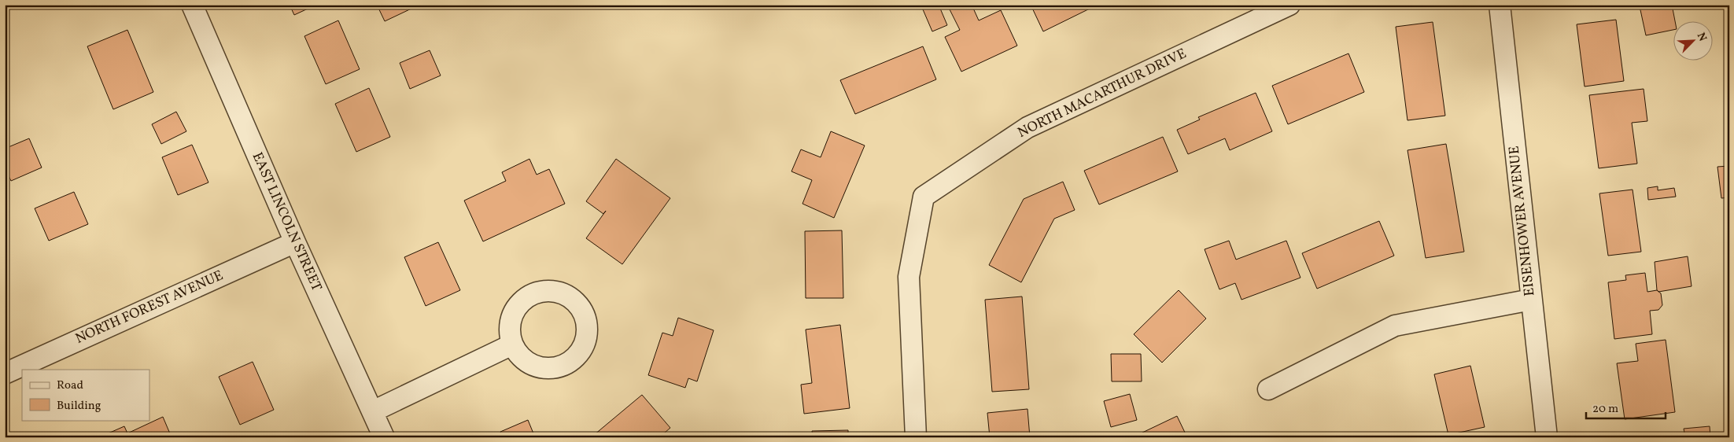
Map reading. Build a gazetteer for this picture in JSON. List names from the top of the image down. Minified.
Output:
{"streets":{"street":["NORTH MACARTHUR DRIVE","EISENHOWER AVENUE","EAST LINCOLN STREET","NORTH FOREST AVENUE"]},"crossings":[["EAST LINCOLN STREET","NORTH FOREST AVENUE"]],"legend":["Road","Building"],"scale_bar":"20 m","north":"top right"}
